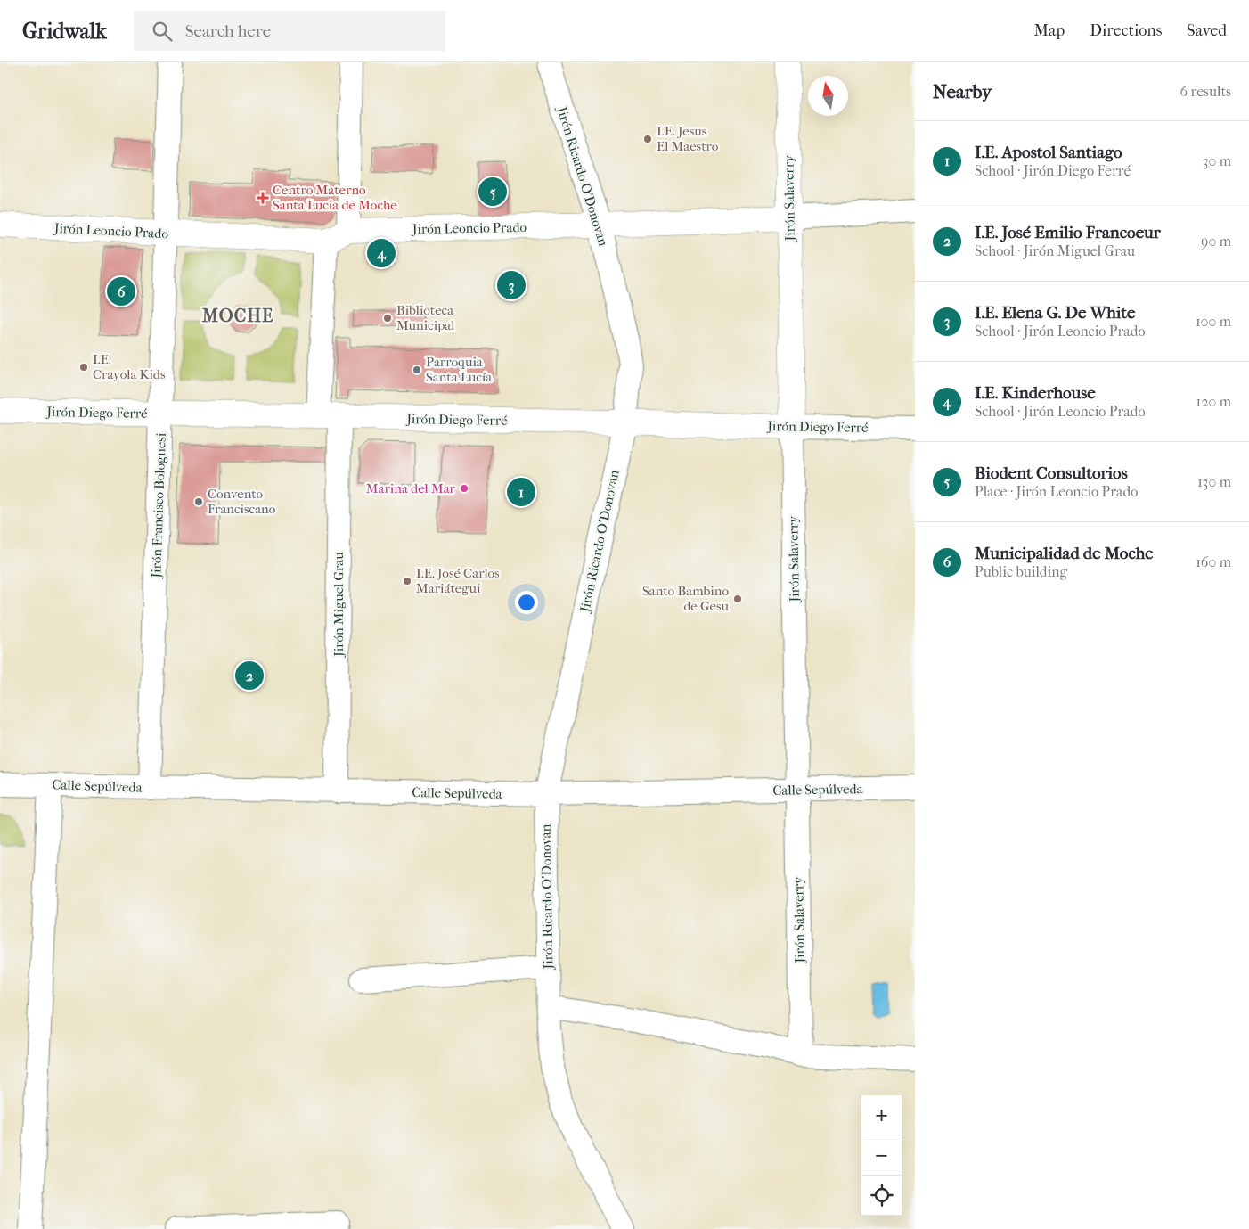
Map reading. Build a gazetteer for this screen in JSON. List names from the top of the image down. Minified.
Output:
{"streets":{"street":["Jirón Ricardo O'Donovan","Jirón Salaverry","Jirón Leoncio Prado","Jirón Diego Ferré","Jirón Francisco Bolognesi","Jirón Miguel Grau","Calle Sepúlveda"]},"crossings":[["Jirón Ricardo O'Donovan","Jirón Leoncio Prado"],["Jirón Ricardo O'Donovan","Jirón Diego Ferré"],["Jirón Ricardo O'Donovan","Calle Sepúlveda"],["Jirón Salaverry","Jirón Leoncio Prado"],["Jirón Salaverry","Jirón Diego Ferré"],["Jirón Salaverry","Calle Sepúlveda"],["Jirón Leoncio Prado","Jirón Francisco Bolognesi"],["Jirón Leoncio Prado","Jirón Miguel Grau"],["Jirón Diego Ferré","Jirón Francisco Bolognesi"],["Jirón Diego Ferré","Jirón Miguel Grau"],["Jirón Francisco Bolognesi","Calle Sepúlveda"],["Jirón Miguel Grau","Calle Sepúlveda"]],"districts":["MOCHE"],"places":{"other":["I.E. Jesus El Maestro","Biblioteca Municipal","I.E. Crayola Kids","Parroquia Santa Lucía","Marina del Mar","Convento Franciscano","I.E. José Carlos Mariátegui","Santo Bambino de Gesu"],"health":["Centro Materno Santa Lucia de Moche"]},"north":"top","page":{"header":"Gridwalk","search":"Search here","nav":["Map","Directions","Saved"],"heading":["Nearby","6 results"],"list":[{"mark":"1","name":"I.E. Apostol Santiago","note":"School · Jirón Diego Ferré","value":"30 m"},{"mark":"2","name":"I.E. José Emilio Francoeur","note":"School · Jirón Miguel Grau","value":"90 m"},{"mark":"3","name":"I.E. Elena G. De White","note":"School · Jirón Leoncio Prado","value":"100 m"},{"mark":"4","name":"I.E. Kinderhouse","note":"School · Jirón Leoncio Prado","value":"120 m"},{"mark":"5","name":"Biodent Consultorios","note":"Place · Jirón Leoncio Prado","value":"130 m"},{"mark":"6","name":"Municipalidad de Moche","note":"Public building","value":"160 m"}],"pins":["5","4","3","6","1","2"],"map_buttons":["+","−"]}}
